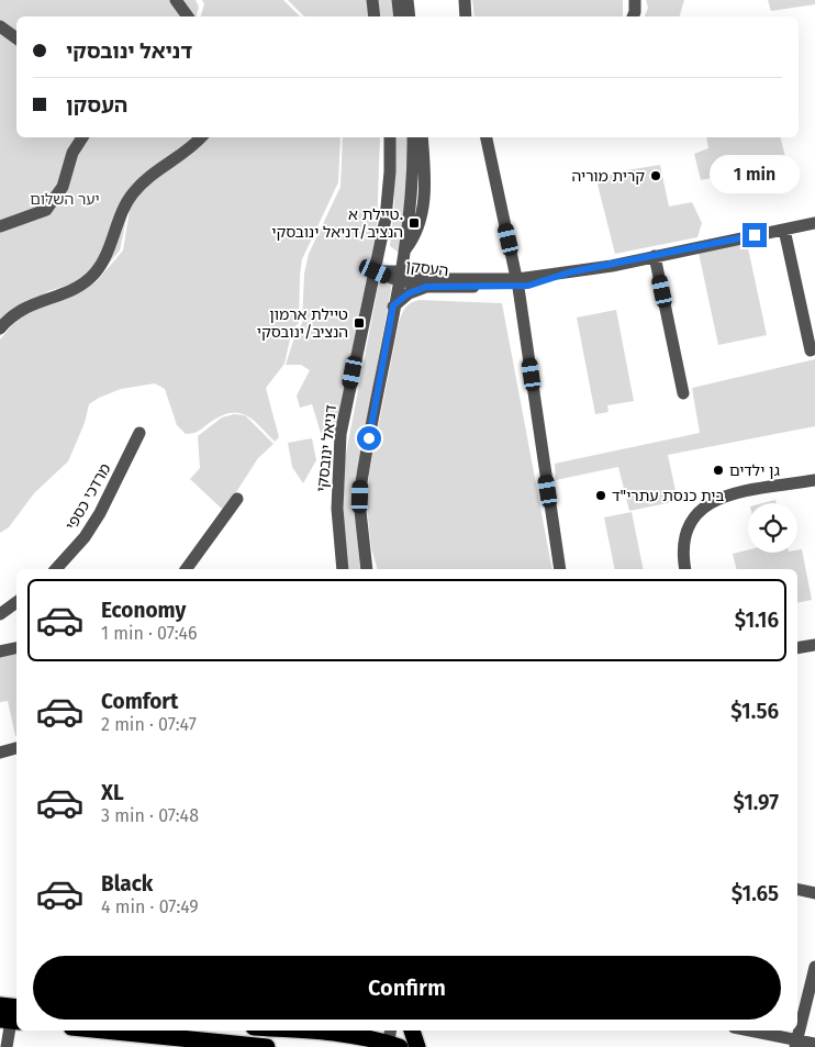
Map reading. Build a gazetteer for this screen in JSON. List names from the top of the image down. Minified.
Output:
{"streets":{"street":["העסקן","דניאל ינובסקי","מרדכי כספי"]},"crossings":[["העסקן","דניאל ינובסקי"]],"parks":["יער השלום"],"places":{"other":["קרית מוריה","גן ילדים","בית כנסת עתרי\"ד"],"transit":["טיילת א. הנציב/דניאל ינובסקי","טיילת ארמון הנציב/ינובסקי"]},"page":{"banner":["דניאל ינובסקי","העסקן"],"bubble":"1 min","list":[{"name":"Economy","note":"1 min · 07:46","value":"$1.16"},{"name":"Comfort","note":"2 min · 07:47","value":"$1.56"},{"name":"XL","note":"3 min · 07:48","value":"$1.97"},{"name":"Black","note":"4 min · 07:49","value":"$1.65"}],"buttons":"Confirm"}}
